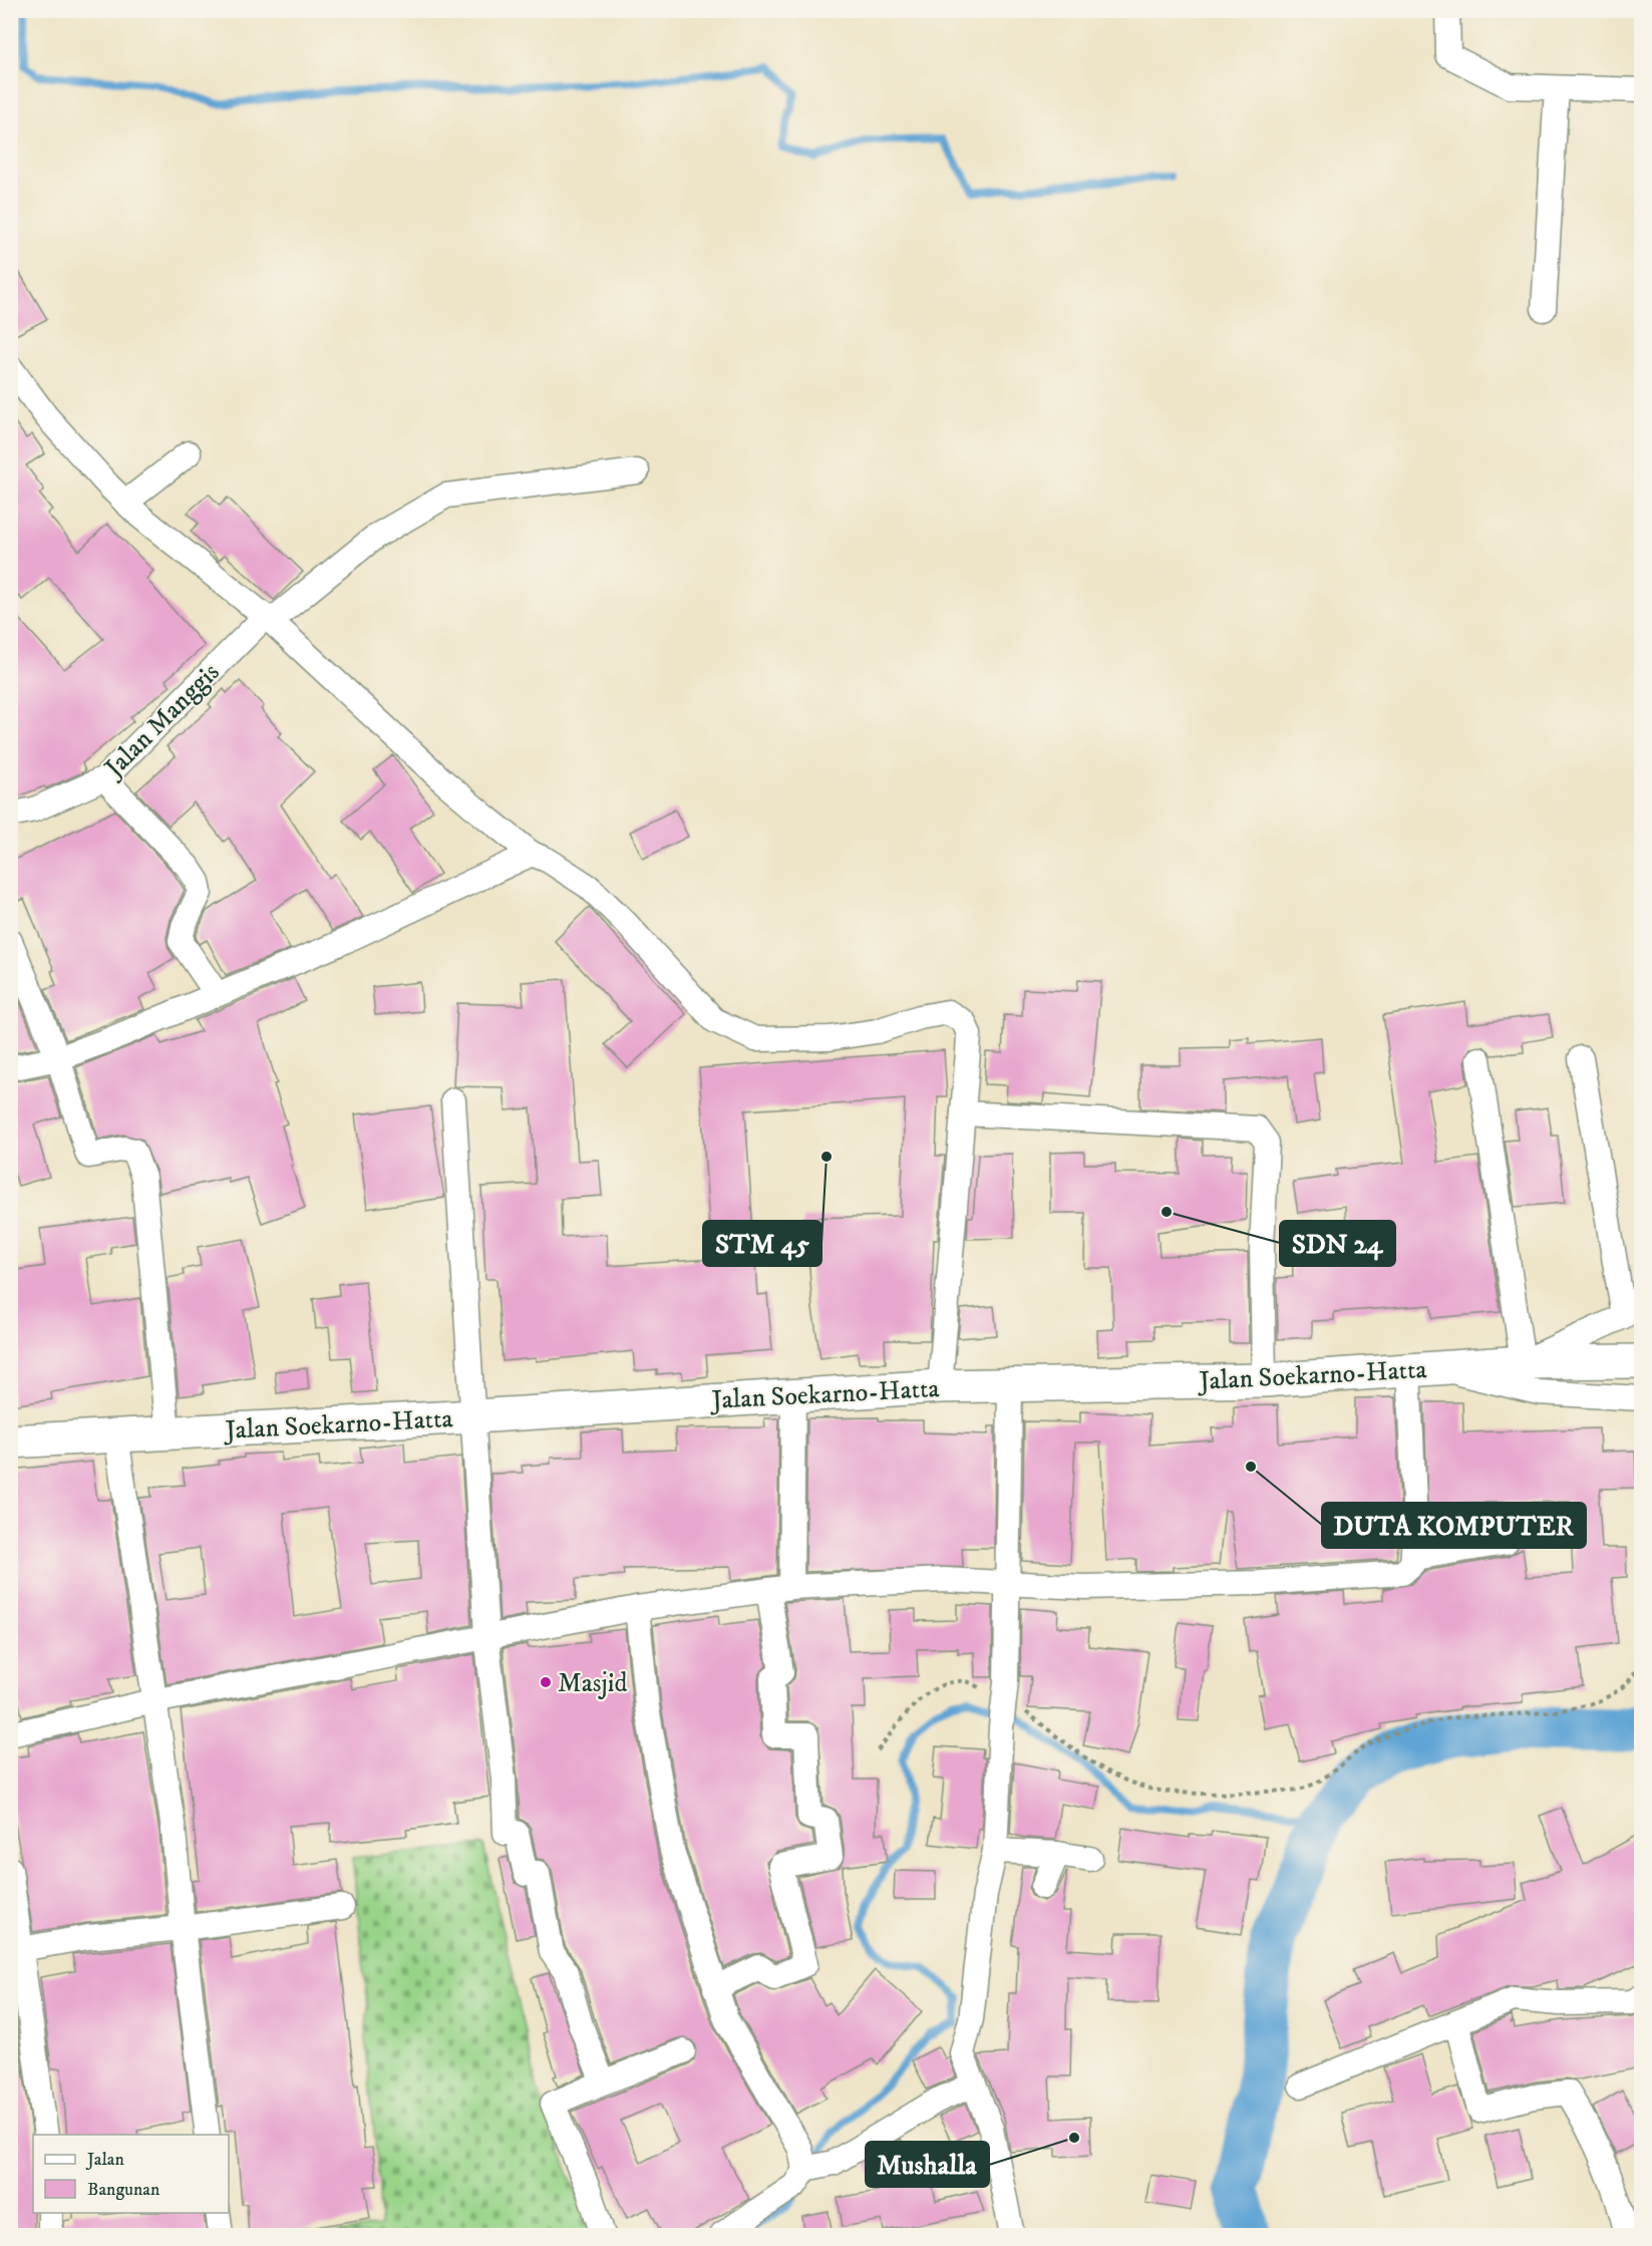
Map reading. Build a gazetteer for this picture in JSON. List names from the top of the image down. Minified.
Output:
{"streets":{"highway":["Jalan Soekarno-Hatta"],"street":["Jalan Manggis"]},"places":["STM 45","SDN 24","DUTA KOMPUTER","Masjid","Mushalla"],"legend":["Jalan","Bangunan"]}
